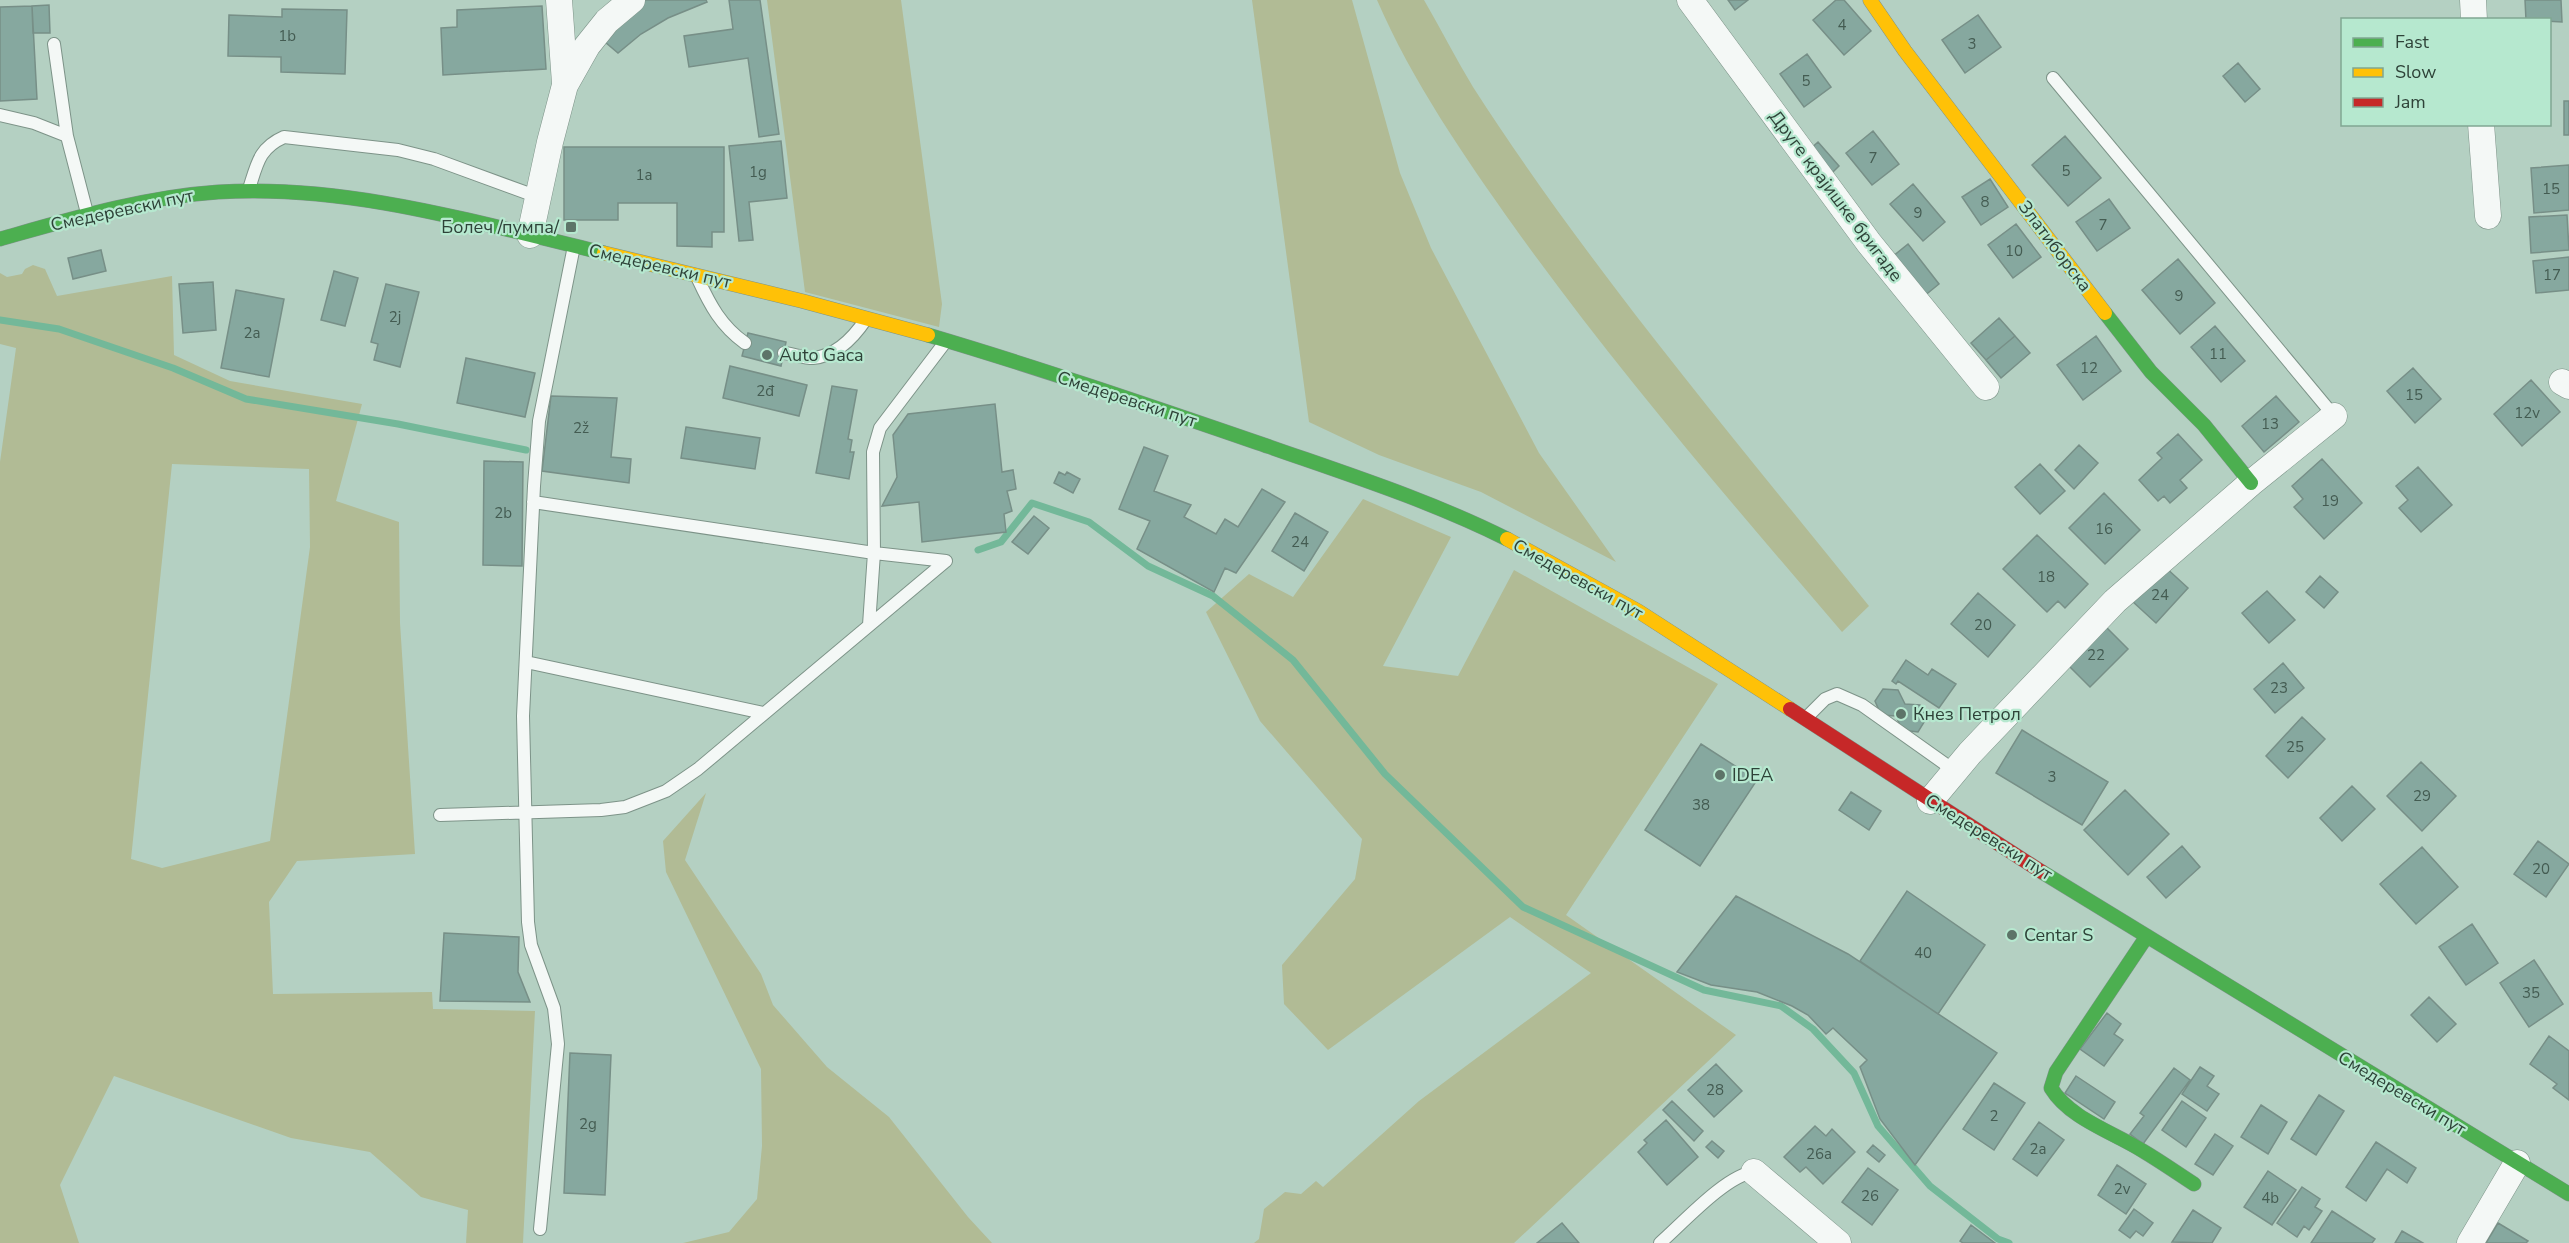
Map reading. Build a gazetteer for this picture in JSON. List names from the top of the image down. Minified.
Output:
{"streets":{"main road":["Смедеревски пут","Златиборска"],"street":["Друге крајишке бригаде"]},"places":{"transit":["Болеч /пумпа/"],"other":["Auto Gaca","Кнез Петрол","IDEA","Centar S"]},"house_numbers":["4","1b","3","5","7","5","1g","1a","15","8","9","7","10","17","9","2j","2a","11","12","2đ","15","12v","13","2ž","19","2b","16","24","18","24","20","22","23","25","3","29","38","20","40","35","28","2","2g","2a","26a","2v","26","4b"],"legend":["Fast","Slow","Jam"]}
